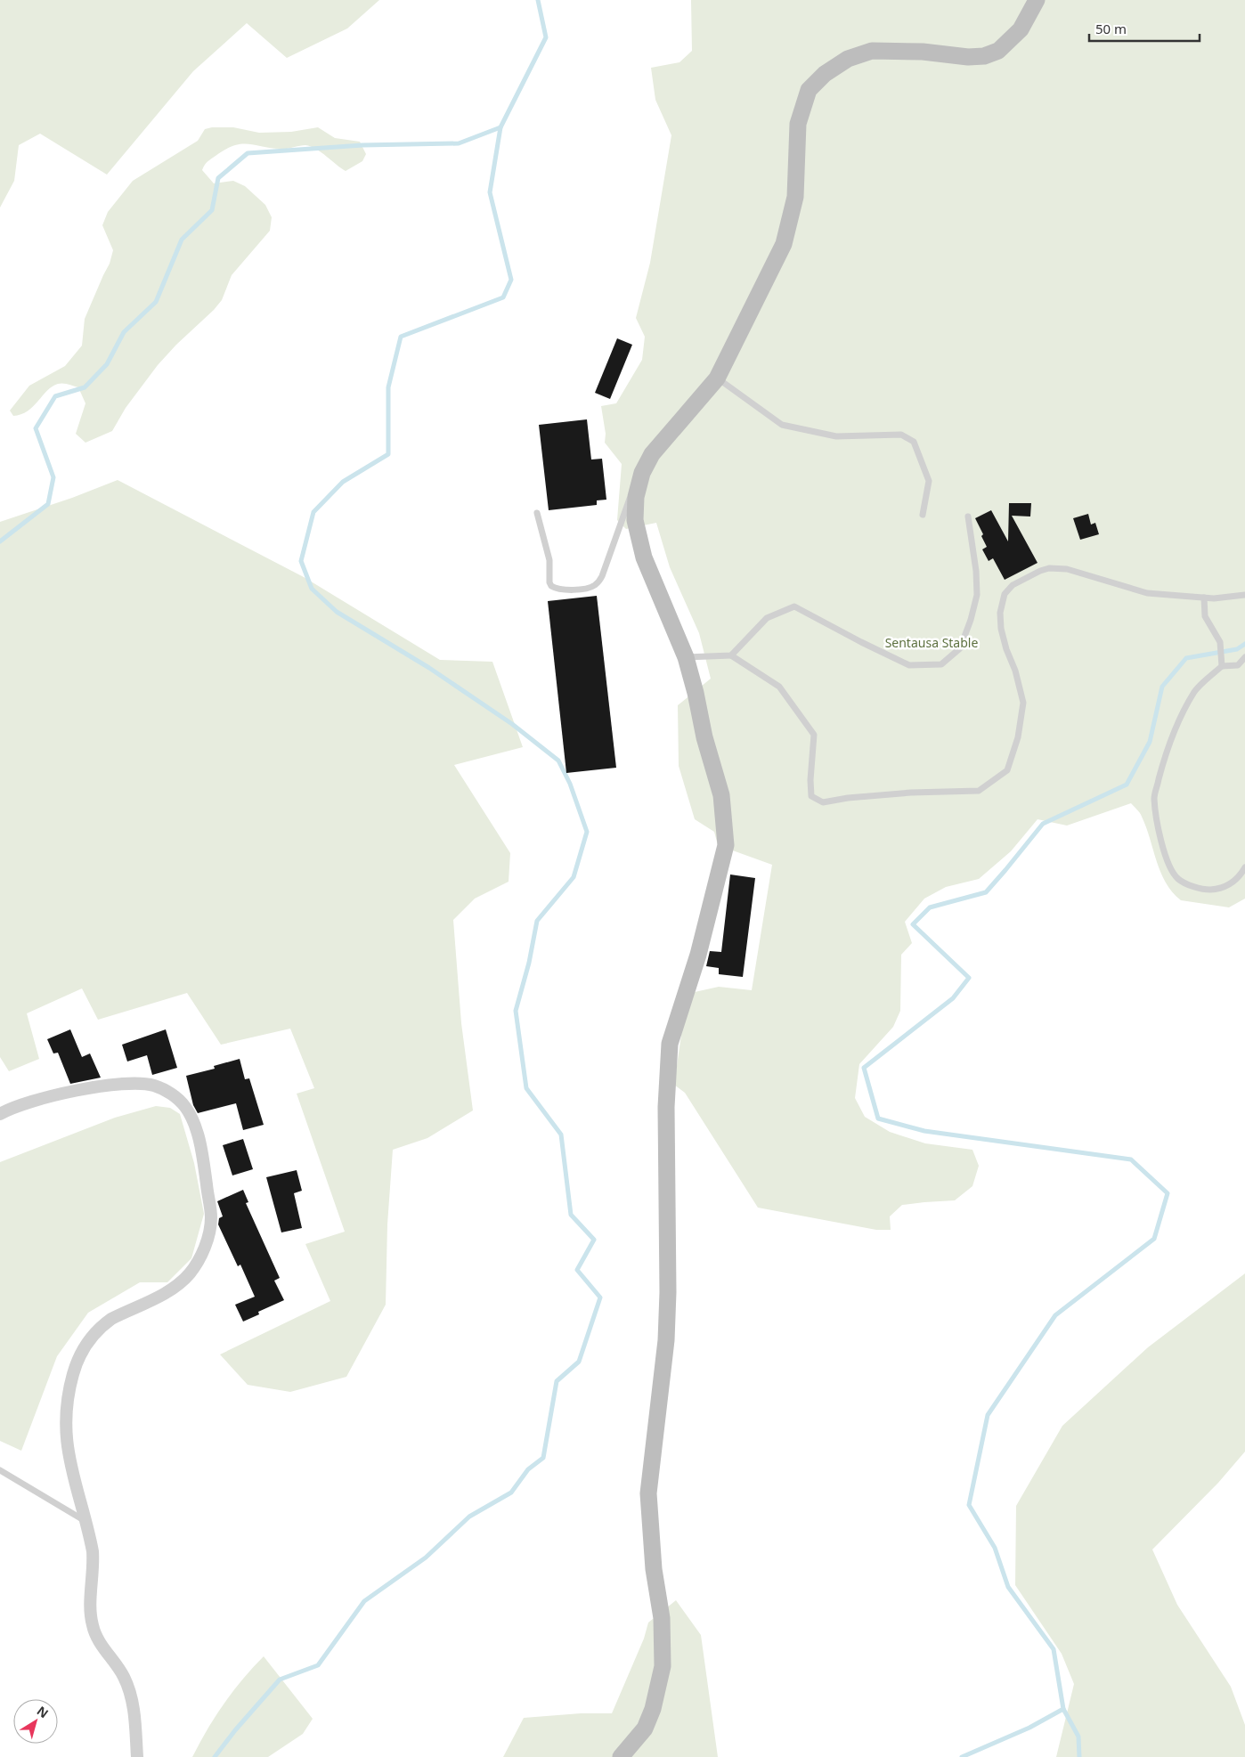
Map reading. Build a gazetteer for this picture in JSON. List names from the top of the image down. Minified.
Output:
{"parks":["Sentausa Stable"],"scale_bar":"50 m","north":"top right"}
